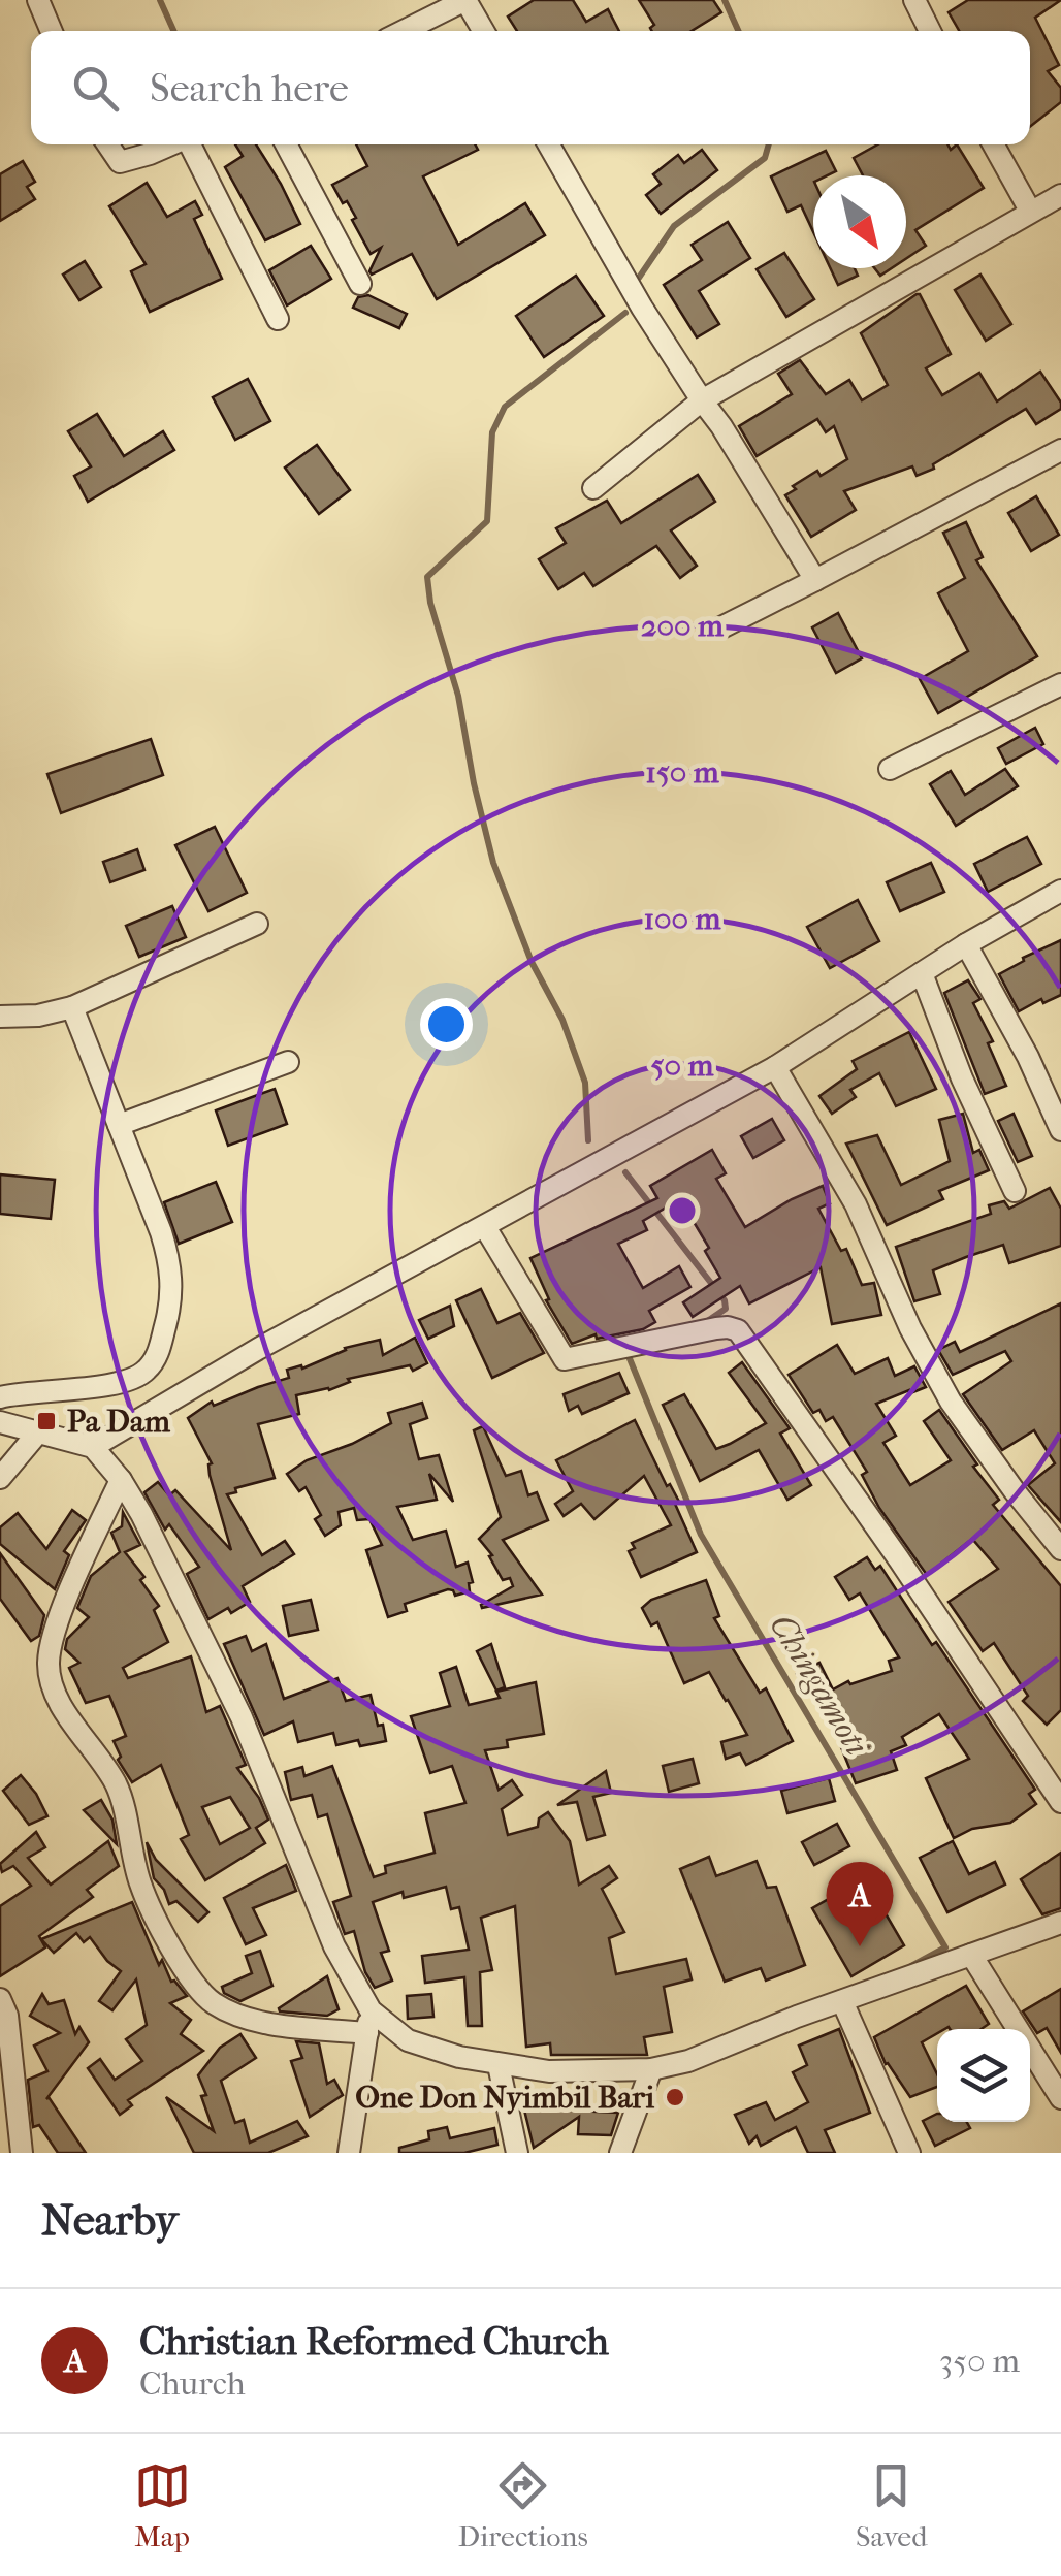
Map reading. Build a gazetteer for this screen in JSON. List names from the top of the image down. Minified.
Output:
{"water":["Chingamoti"],"places":{"transit":["Pa Dam"],"other":["One Don Nyimbil Bari"]},"north":"bottom right","page":{"search":"Search here","pins":"A","heading":"Nearby","list":[{"mark":"A","name":"Christian Reformed Church","note":"Church","value":"350 m"}],"nav":["Map","Directions","Saved"]},"rings":["200 m","150 m","100 m","50 m"]}
